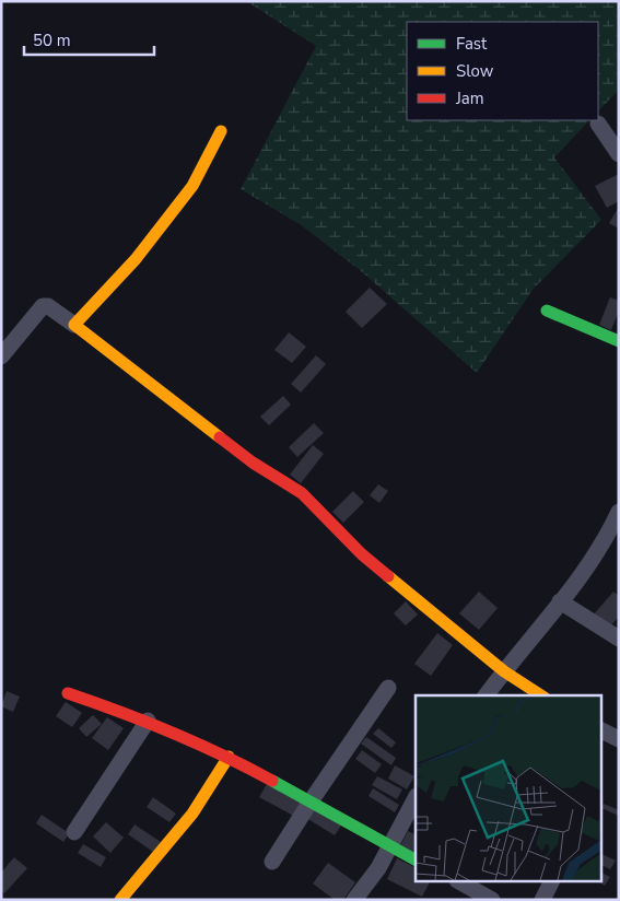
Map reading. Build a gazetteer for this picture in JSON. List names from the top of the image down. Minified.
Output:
{"legend":["Fast","Slow","Jam"],"scale_bar":"50 m"}
